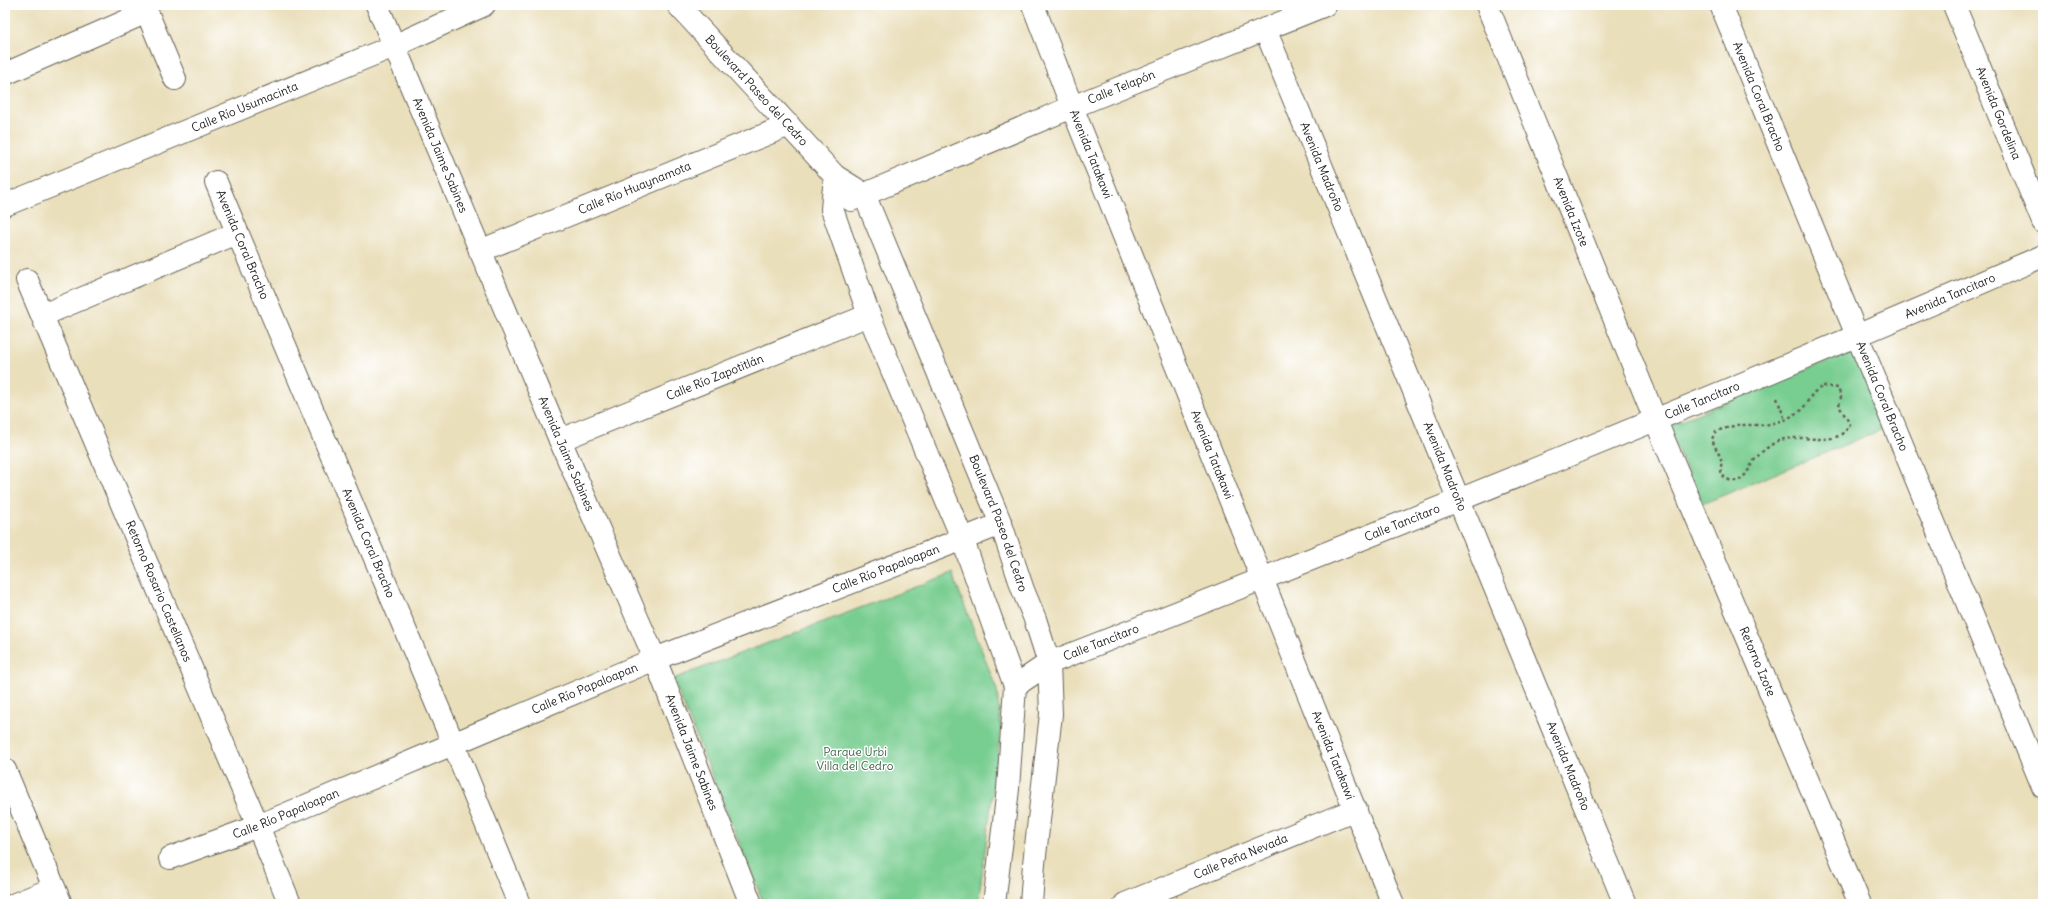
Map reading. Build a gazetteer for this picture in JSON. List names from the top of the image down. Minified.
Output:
{"streets":{"street":["Calle Telapón","Boulevard Paseo del Cedro","Avenida Coral Bracho","Calle Río Usumacinta","Avenida Gordelina","Avenida Tatakawi","Avenida Jaime Sabines","Avenida Madroño","Calle Río Huaynamota","Avenida Izote","Avenida Tancitaro","Calle Río Zapotitlán","Calle Tancítaro","Calle Río Papaloapan","Retorno Rosario Castellanos","Retorno Izote","Calle Peña Nevada"]},"crossings":[["Calle Telapón","Boulevard Paseo del Cedro"],["Calle Telapón","Avenida Tatakawi"],["Calle Telapón","Avenida Madroño"],["Boulevard Paseo del Cedro","Calle Río Huaynamota"],["Boulevard Paseo del Cedro","Calle Tancítaro"],["Boulevard Paseo del Cedro","Calle Río Papaloapan"],["Avenida Coral Bracho","Avenida Tancitaro"],["Avenida Coral Bracho","Calle Tancítaro"],["Avenida Coral Bracho","Calle Río Papaloapan"],["Calle Río Usumacinta","Avenida Jaime Sabines"],["Avenida Tatakawi","Calle Tancítaro"],["Avenida Tatakawi","Calle Peña Nevada"],["Avenida Jaime Sabines","Calle Río Huaynamota"],["Avenida Jaime Sabines","Calle Río Zapotitlán"],["Avenida Jaime Sabines","Calle Río Papaloapan"],["Avenida Madroño","Calle Tancítaro"],["Avenida Izote","Calle Tancítaro"],["Avenida Izote","Retorno Izote"],["Avenida Tancitaro","Calle Tancítaro"],["Calle Tancítaro","Retorno Izote"],["Calle Río Papaloapan","Retorno Rosario Castellanos"]],"parks":["Parque Urbi Villa del Cedro"]}
